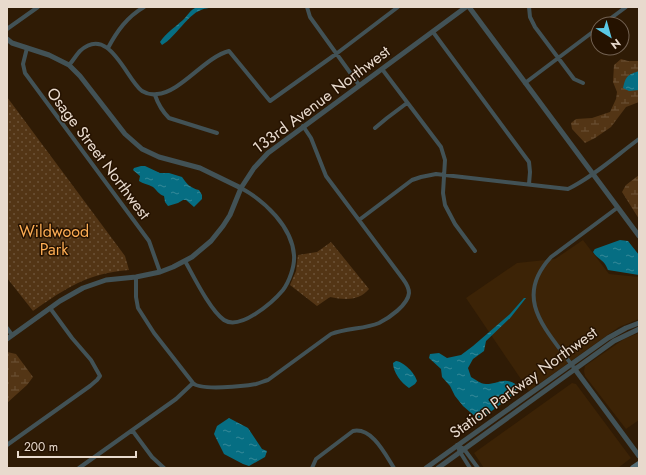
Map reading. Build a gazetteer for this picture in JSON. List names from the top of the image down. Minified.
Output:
{"streets":{"street":["133rd Avenue Northwest","Osage Street Northwest","Station Parkway Northwest"]},"crossings":[["133rd Avenue Northwest","Osage Street Northwest"]],"parks":["Wildwood Park"],"scale_bar":"200 m","north":"bottom right"}
